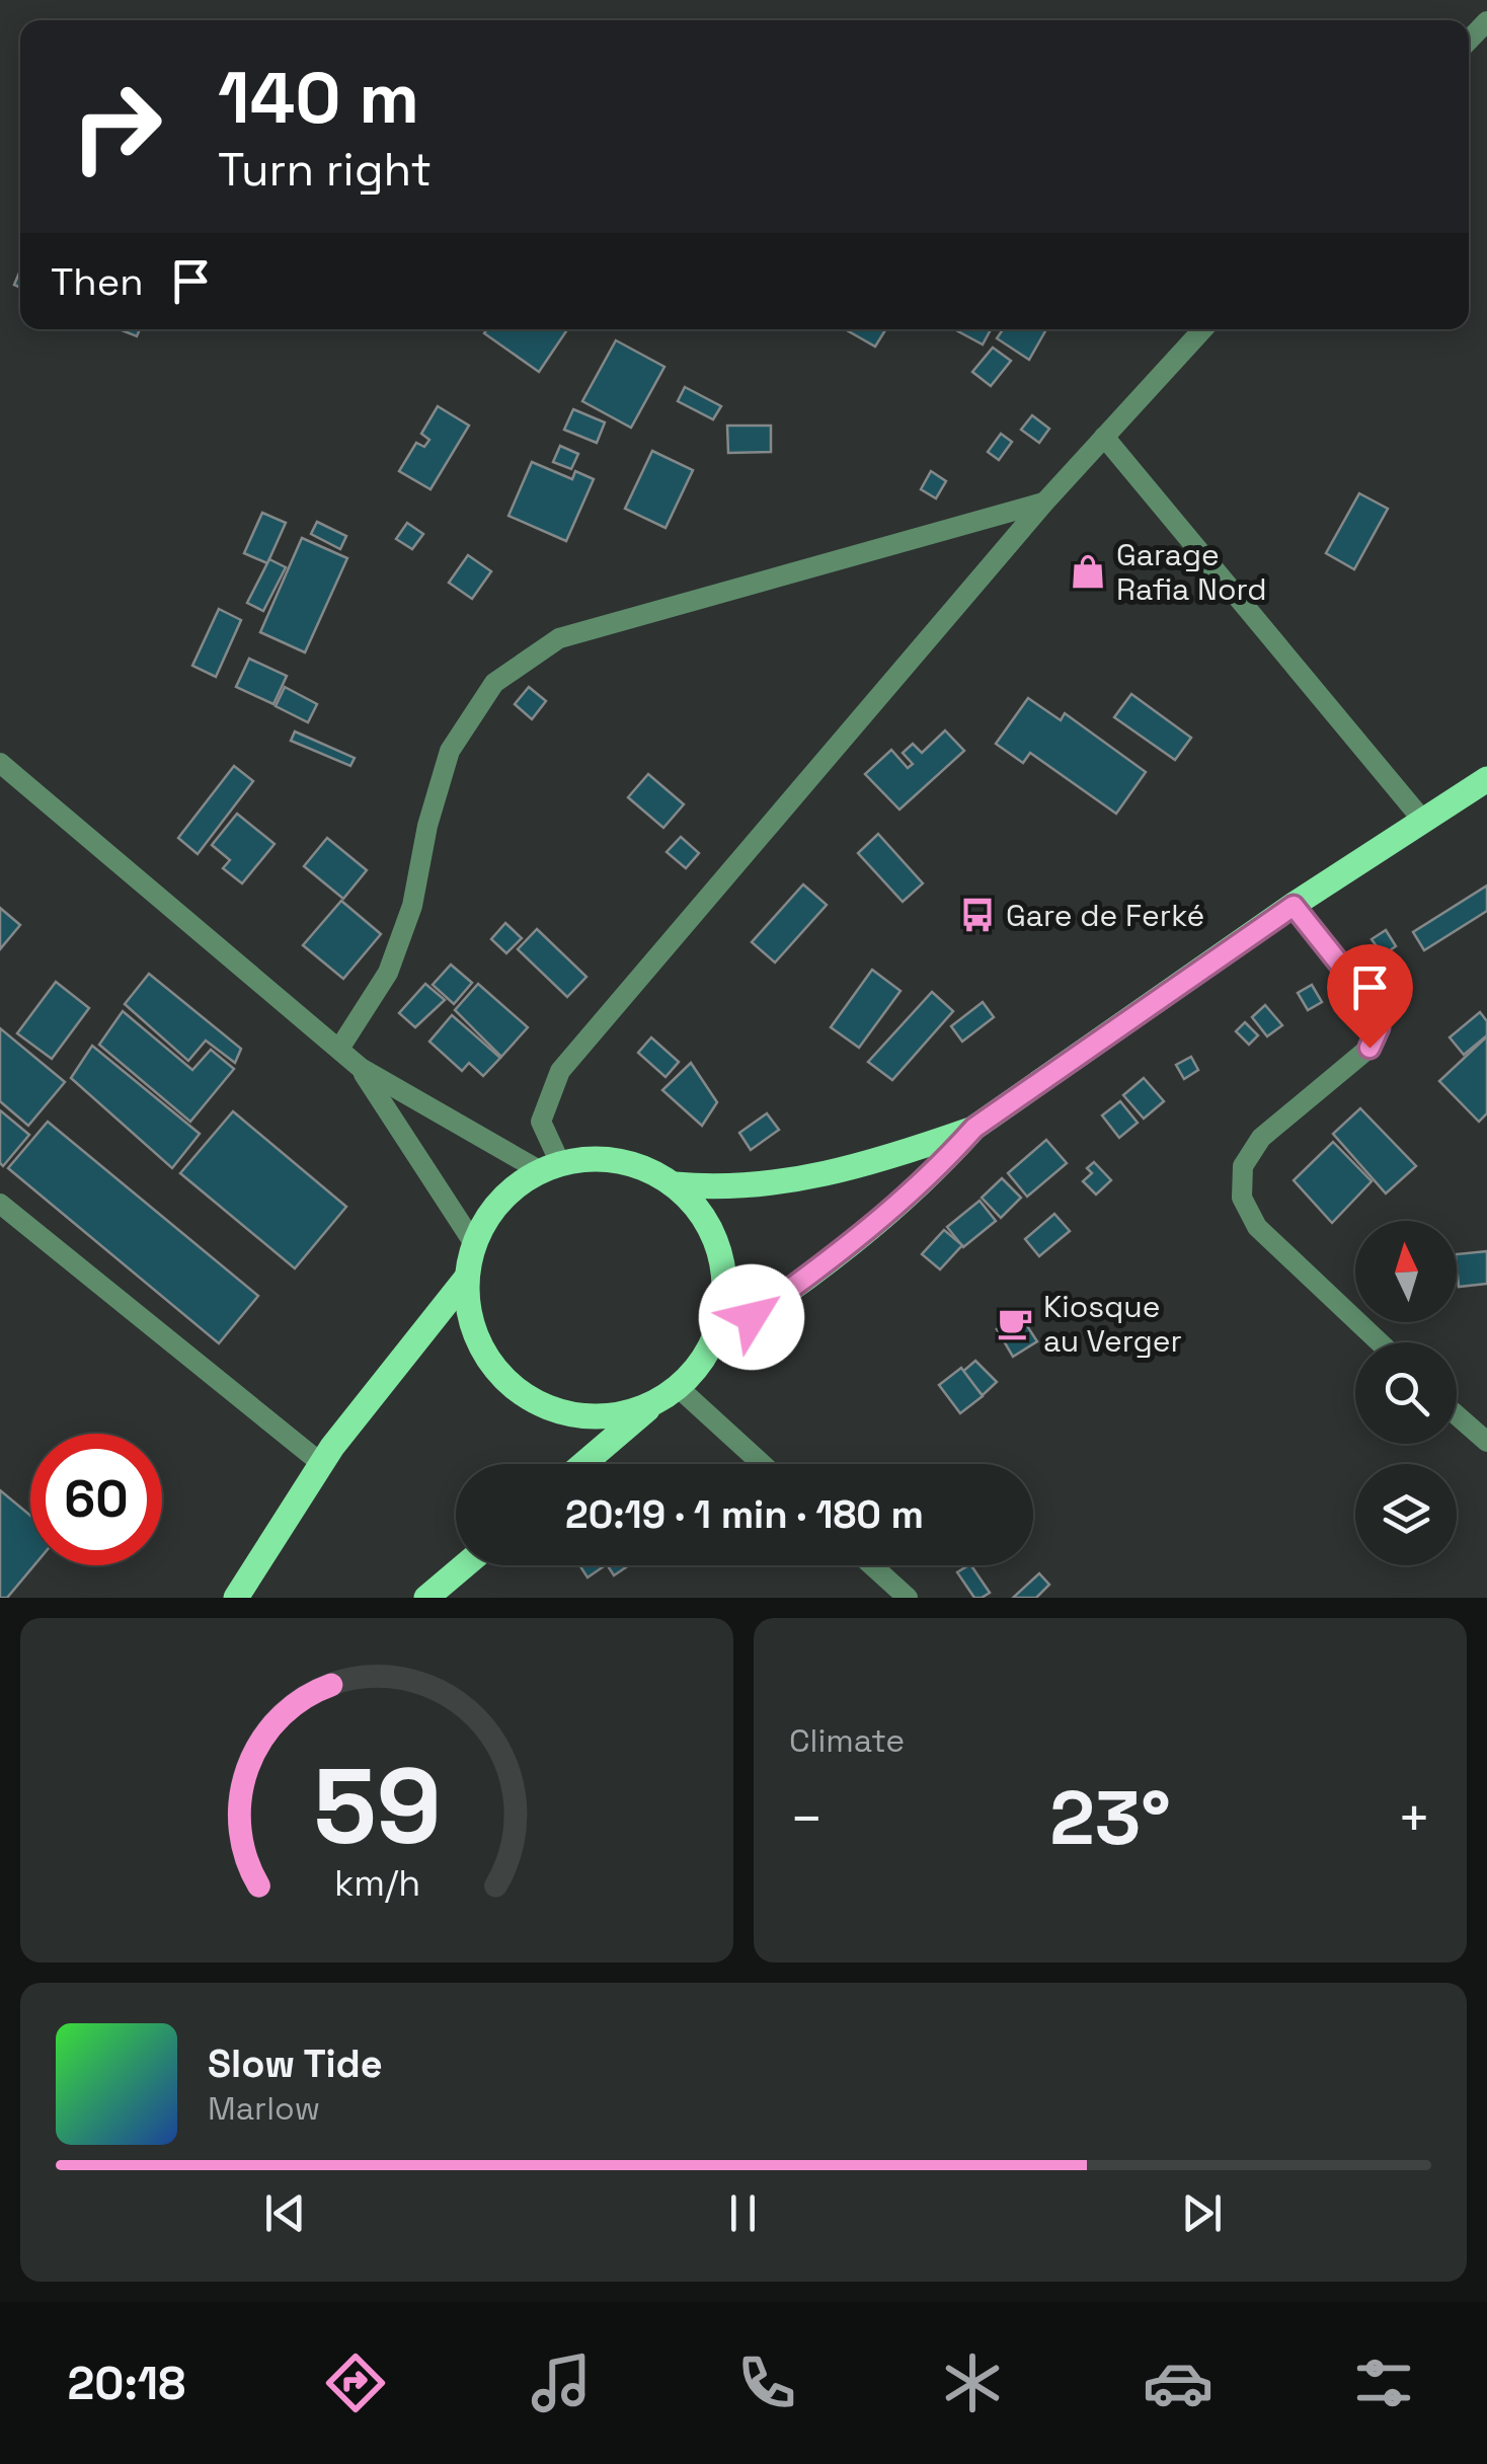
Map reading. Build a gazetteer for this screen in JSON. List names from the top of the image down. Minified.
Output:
{"places":{"shop":["Garage Rafia Nord"],"bus stop":["Gare de Ferké"],"cafe":["Kiosque au Verger"]},"north":"top","page":{"turn":["140 m","Turn right"],"then":"Then","limit":"60","trip":"20:19 · 1 min · 180 m","tile":"Climate","heat":["−","23°","+"],"song":["Slow Tide","Marlow"],"tabs":"20:18","gauge":["59","km/h"]}}
